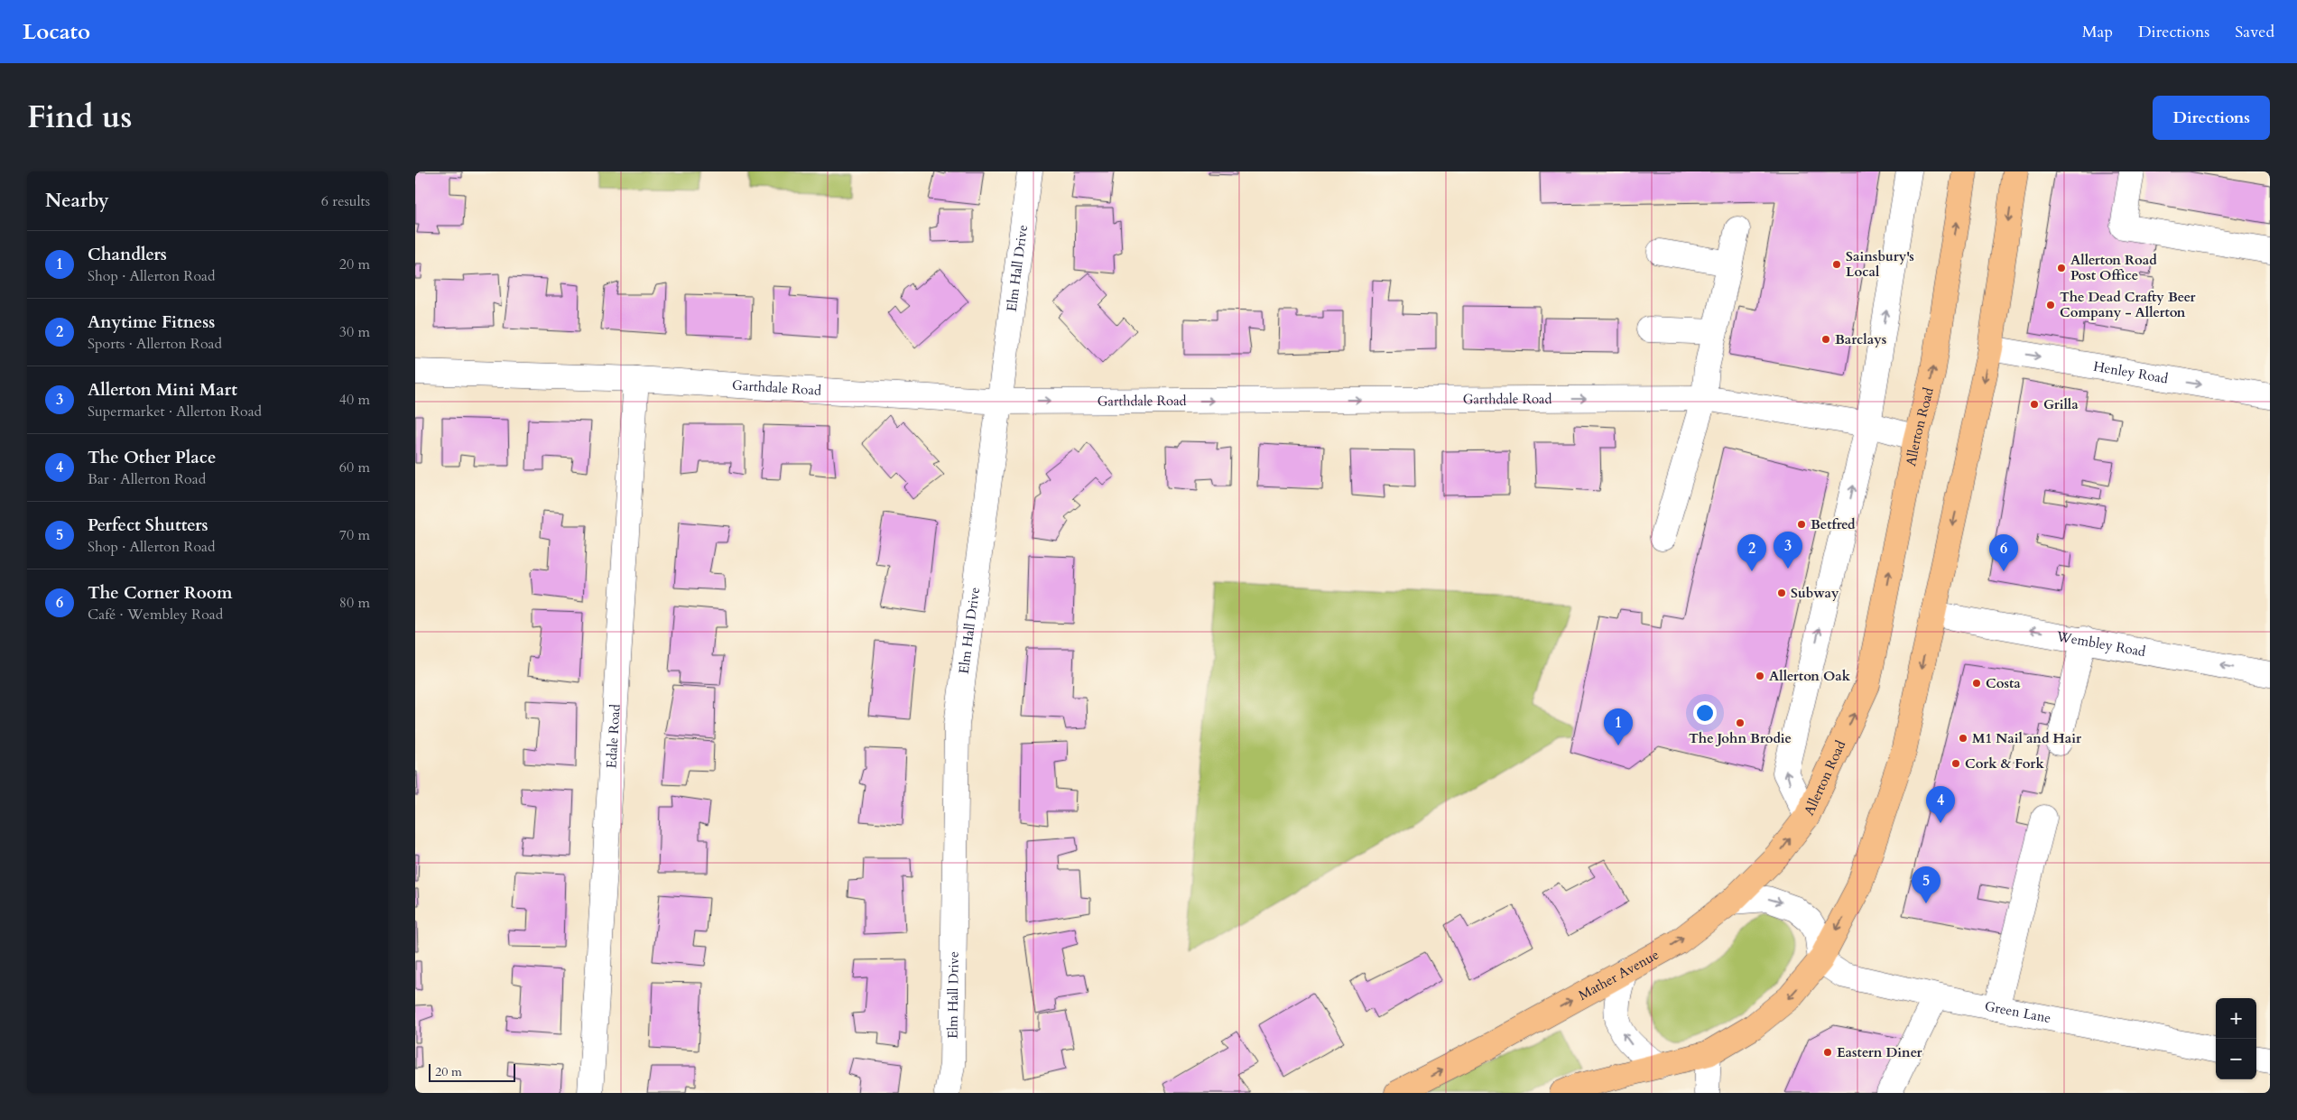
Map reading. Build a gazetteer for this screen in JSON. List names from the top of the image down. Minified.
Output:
{"streets":{"main road":["Allerton Road","Mather Avenue"],"street":["Elm Hall Drive","Henley Road","Garthdale Road","Wembley Road","Edale Road","Green Lane"]},"crossings":[["Elm Hall Drive","Garthdale Road"],["Garthdale Road","Allerton Road"],["Garthdale Road","Edale Road"],["Allerton Road","Mather Avenue"]],"one_way":["Henley Road","Garthdale Road","Wembley Road"],"places":["Sainsbury's Local","Allerton Road Post Office","The Dead Crafty Beer Company - Allerton","Barclays","Grilla","Betfred","Subway","Allerton Oak","Costa","The John Brodie","M1 Nail and Hair","Cork & Fork","Eastern Diner"],"scale_bar":"20 m","page":{"header":"Locato","nav":["Map","Directions","Saved"],"title":"Find us","buttons":"Directions","heading":["Nearby","6 results"],"list":[{"mark":"1","name":"Chandlers","note":"Shop · Allerton Road","value":"20 m"},{"mark":"2","name":"Anytime Fitness","note":"Sports · Allerton Road","value":"30 m"},{"mark":"3","name":"Allerton Mini Mart","note":"Supermarket · Allerton Road","value":"40 m"},{"mark":"4","name":"The Other Place","note":"Bar · Allerton Road","value":"60 m"},{"mark":"5","name":"Perfect Shutters","note":"Shop · Allerton Road","value":"70 m"},{"mark":"6","name":"The Corner Room","note":"Café · Wembley Road","value":"80 m"}],"pins":["3","2","6","1","4","5"],"map_buttons":["+","−"],"scale":"20 m"}}
